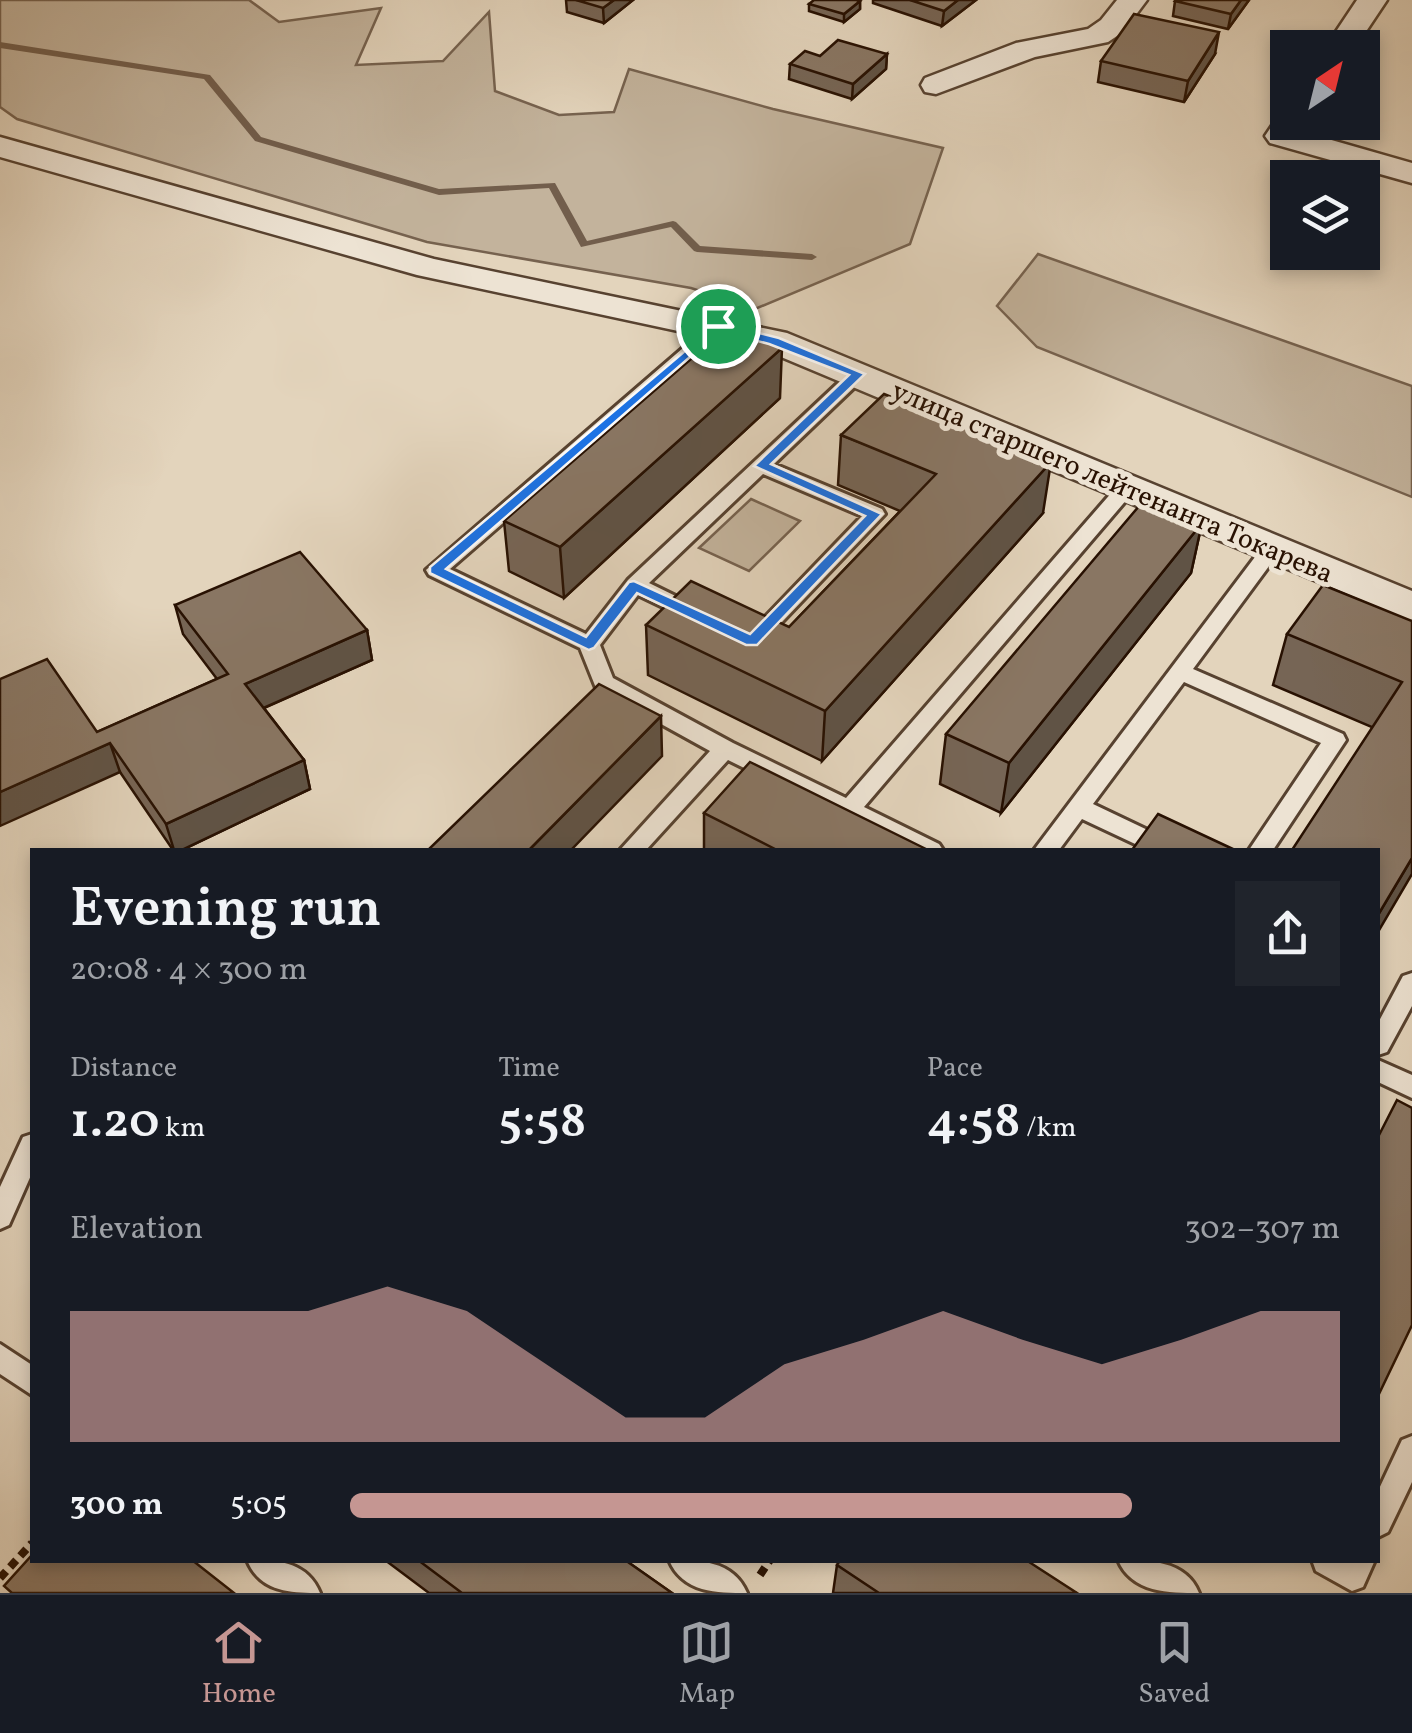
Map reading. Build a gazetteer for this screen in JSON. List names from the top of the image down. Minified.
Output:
{"streets":{"street":["улица старшего лейтенанта Токарева"]},"north":"top right","page":{"heading":["Evening run","20:08 · 4 × 300 m"],"stats":[["Distance","1.20 km"],["Time","5:58"],["Pace","4:58 /km"]],"chart":["Elevation","302–307 m"],"list":[{"name":"300 m","note":"5:05"}],"tabs":["Home","Map","Saved"]}}
